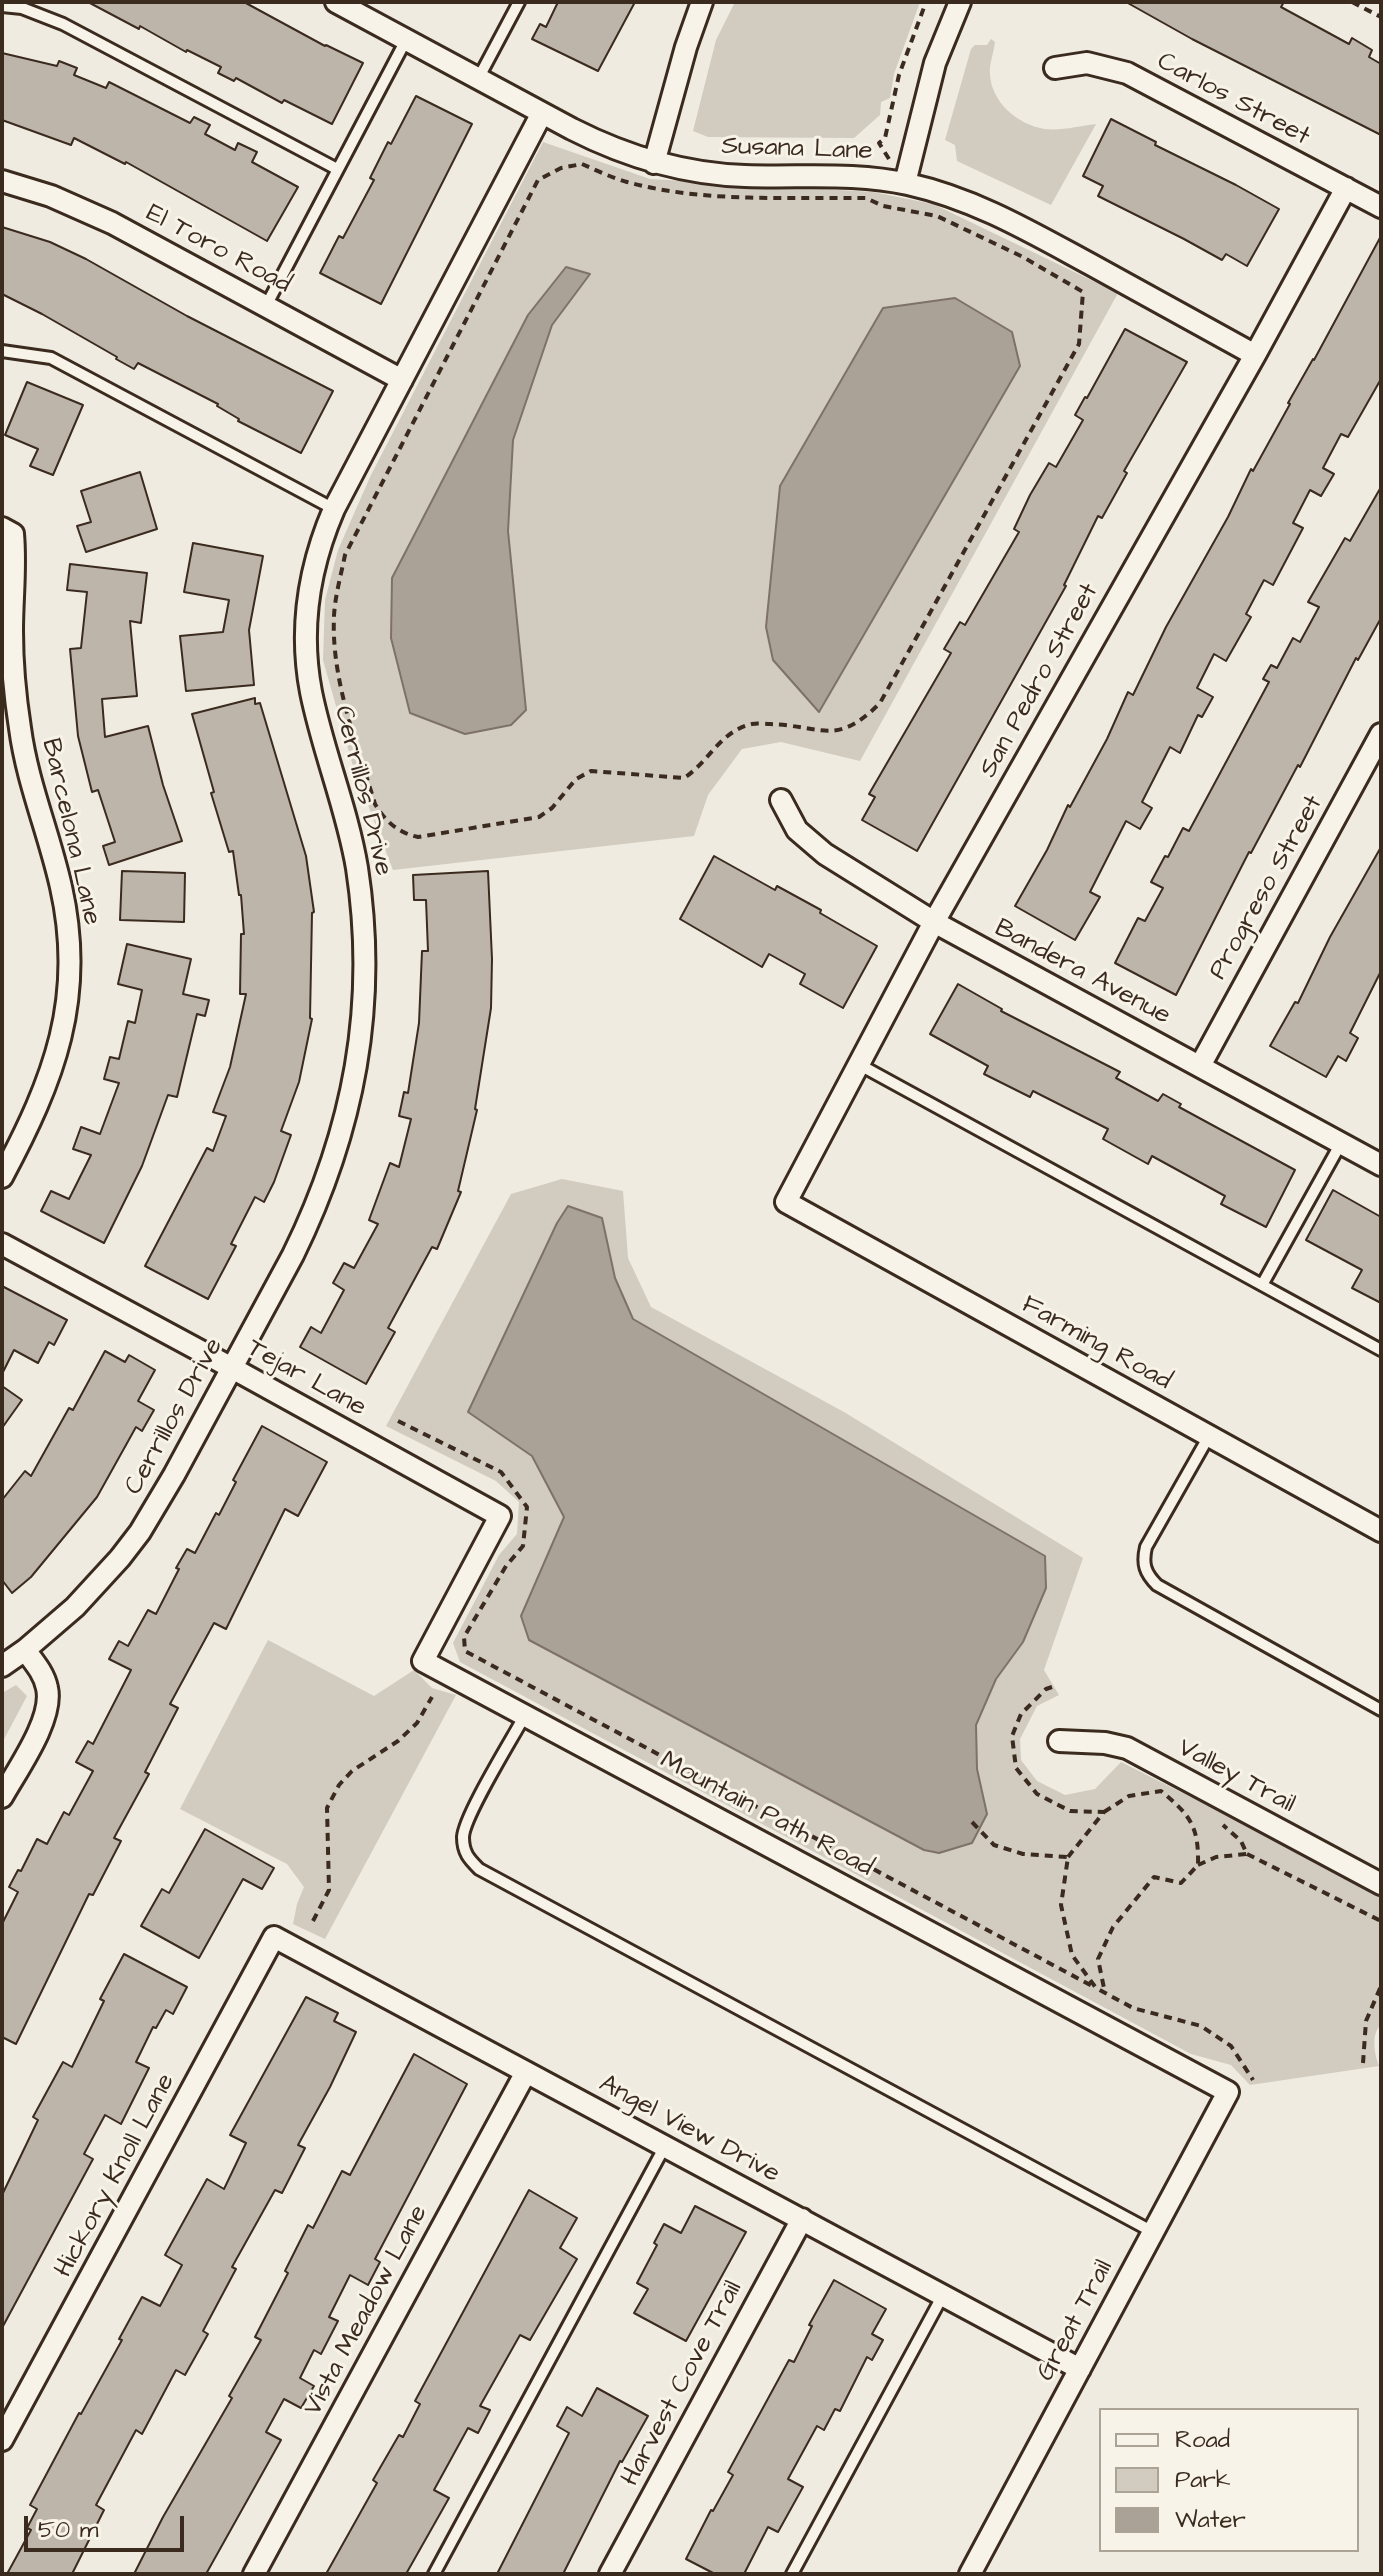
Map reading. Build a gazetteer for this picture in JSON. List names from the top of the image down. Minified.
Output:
{"streets":{"street":["Carlos Street","Susana Lane","El Toro Road","San Pedro Street","Cerrillos Drive","Barcelona Lane","Progreso Street","Bandera Avenue","Farming Road","Tejar Lane","Valley Trail","Mountain Path Road","Angel View Drive","Hickory Knoll Lane","Vista Meadow Lane","Great Trail","Harvest Cove Trail"]},"crossings":[["Carlos Street","San Pedro Street"],["Susana Lane","San Pedro Street"],["Susana Lane","Cerrillos Drive"],["El Toro Road","Cerrillos Drive"],["San Pedro Street","Bandera Avenue"],["San Pedro Street","Farming Road"],["Cerrillos Drive","Tejar Lane"],["Progreso Street","Bandera Avenue"],["Tejar Lane","Mountain Path Road"],["Mountain Path Road","Great Trail"],["Angel View Drive","Hickory Knoll Lane"],["Angel View Drive","Vista Meadow Lane"],["Angel View Drive","Great Trail"],["Angel View Drive","Harvest Cove Trail"]],"legend":["Road","Park","Water"],"scale_bar":"50 m"}
